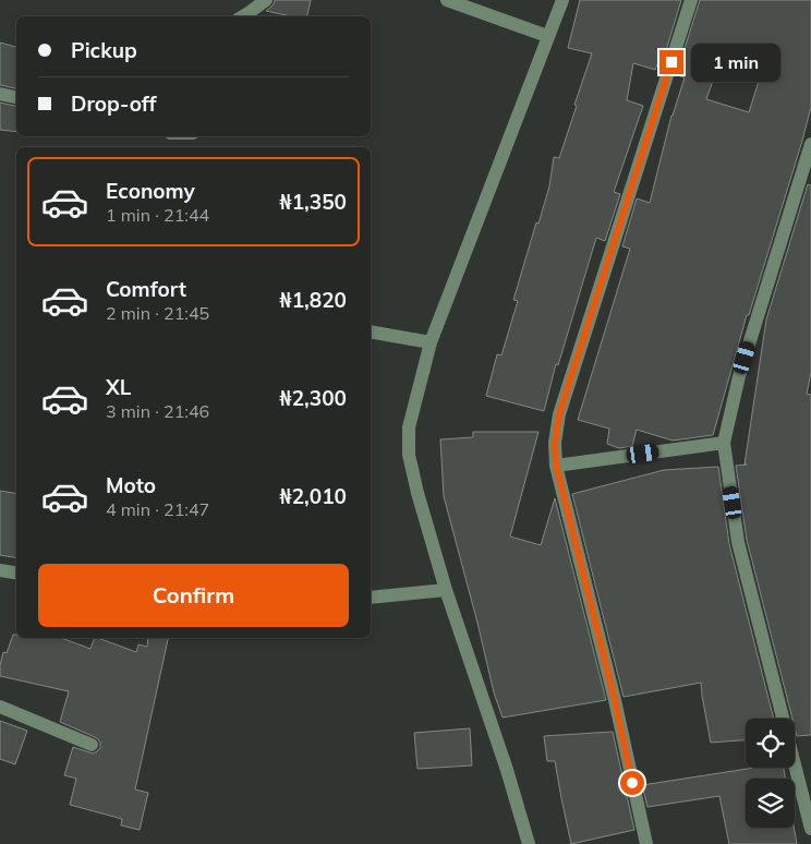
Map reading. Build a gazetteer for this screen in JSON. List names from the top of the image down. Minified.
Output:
{"page":{"banner":["Pickup","Drop-off"],"bubble":"1 min","list":[{"name":"Economy","note":"1 min · 21:44","value":"₦1,350"},{"name":"Comfort","note":"2 min · 21:45","value":"₦1,820"},{"name":"XL","note":"3 min · 21:46","value":"₦2,300"},{"name":"Moto","note":"4 min · 21:47","value":"₦2,010"}],"buttons":"Confirm"}}
